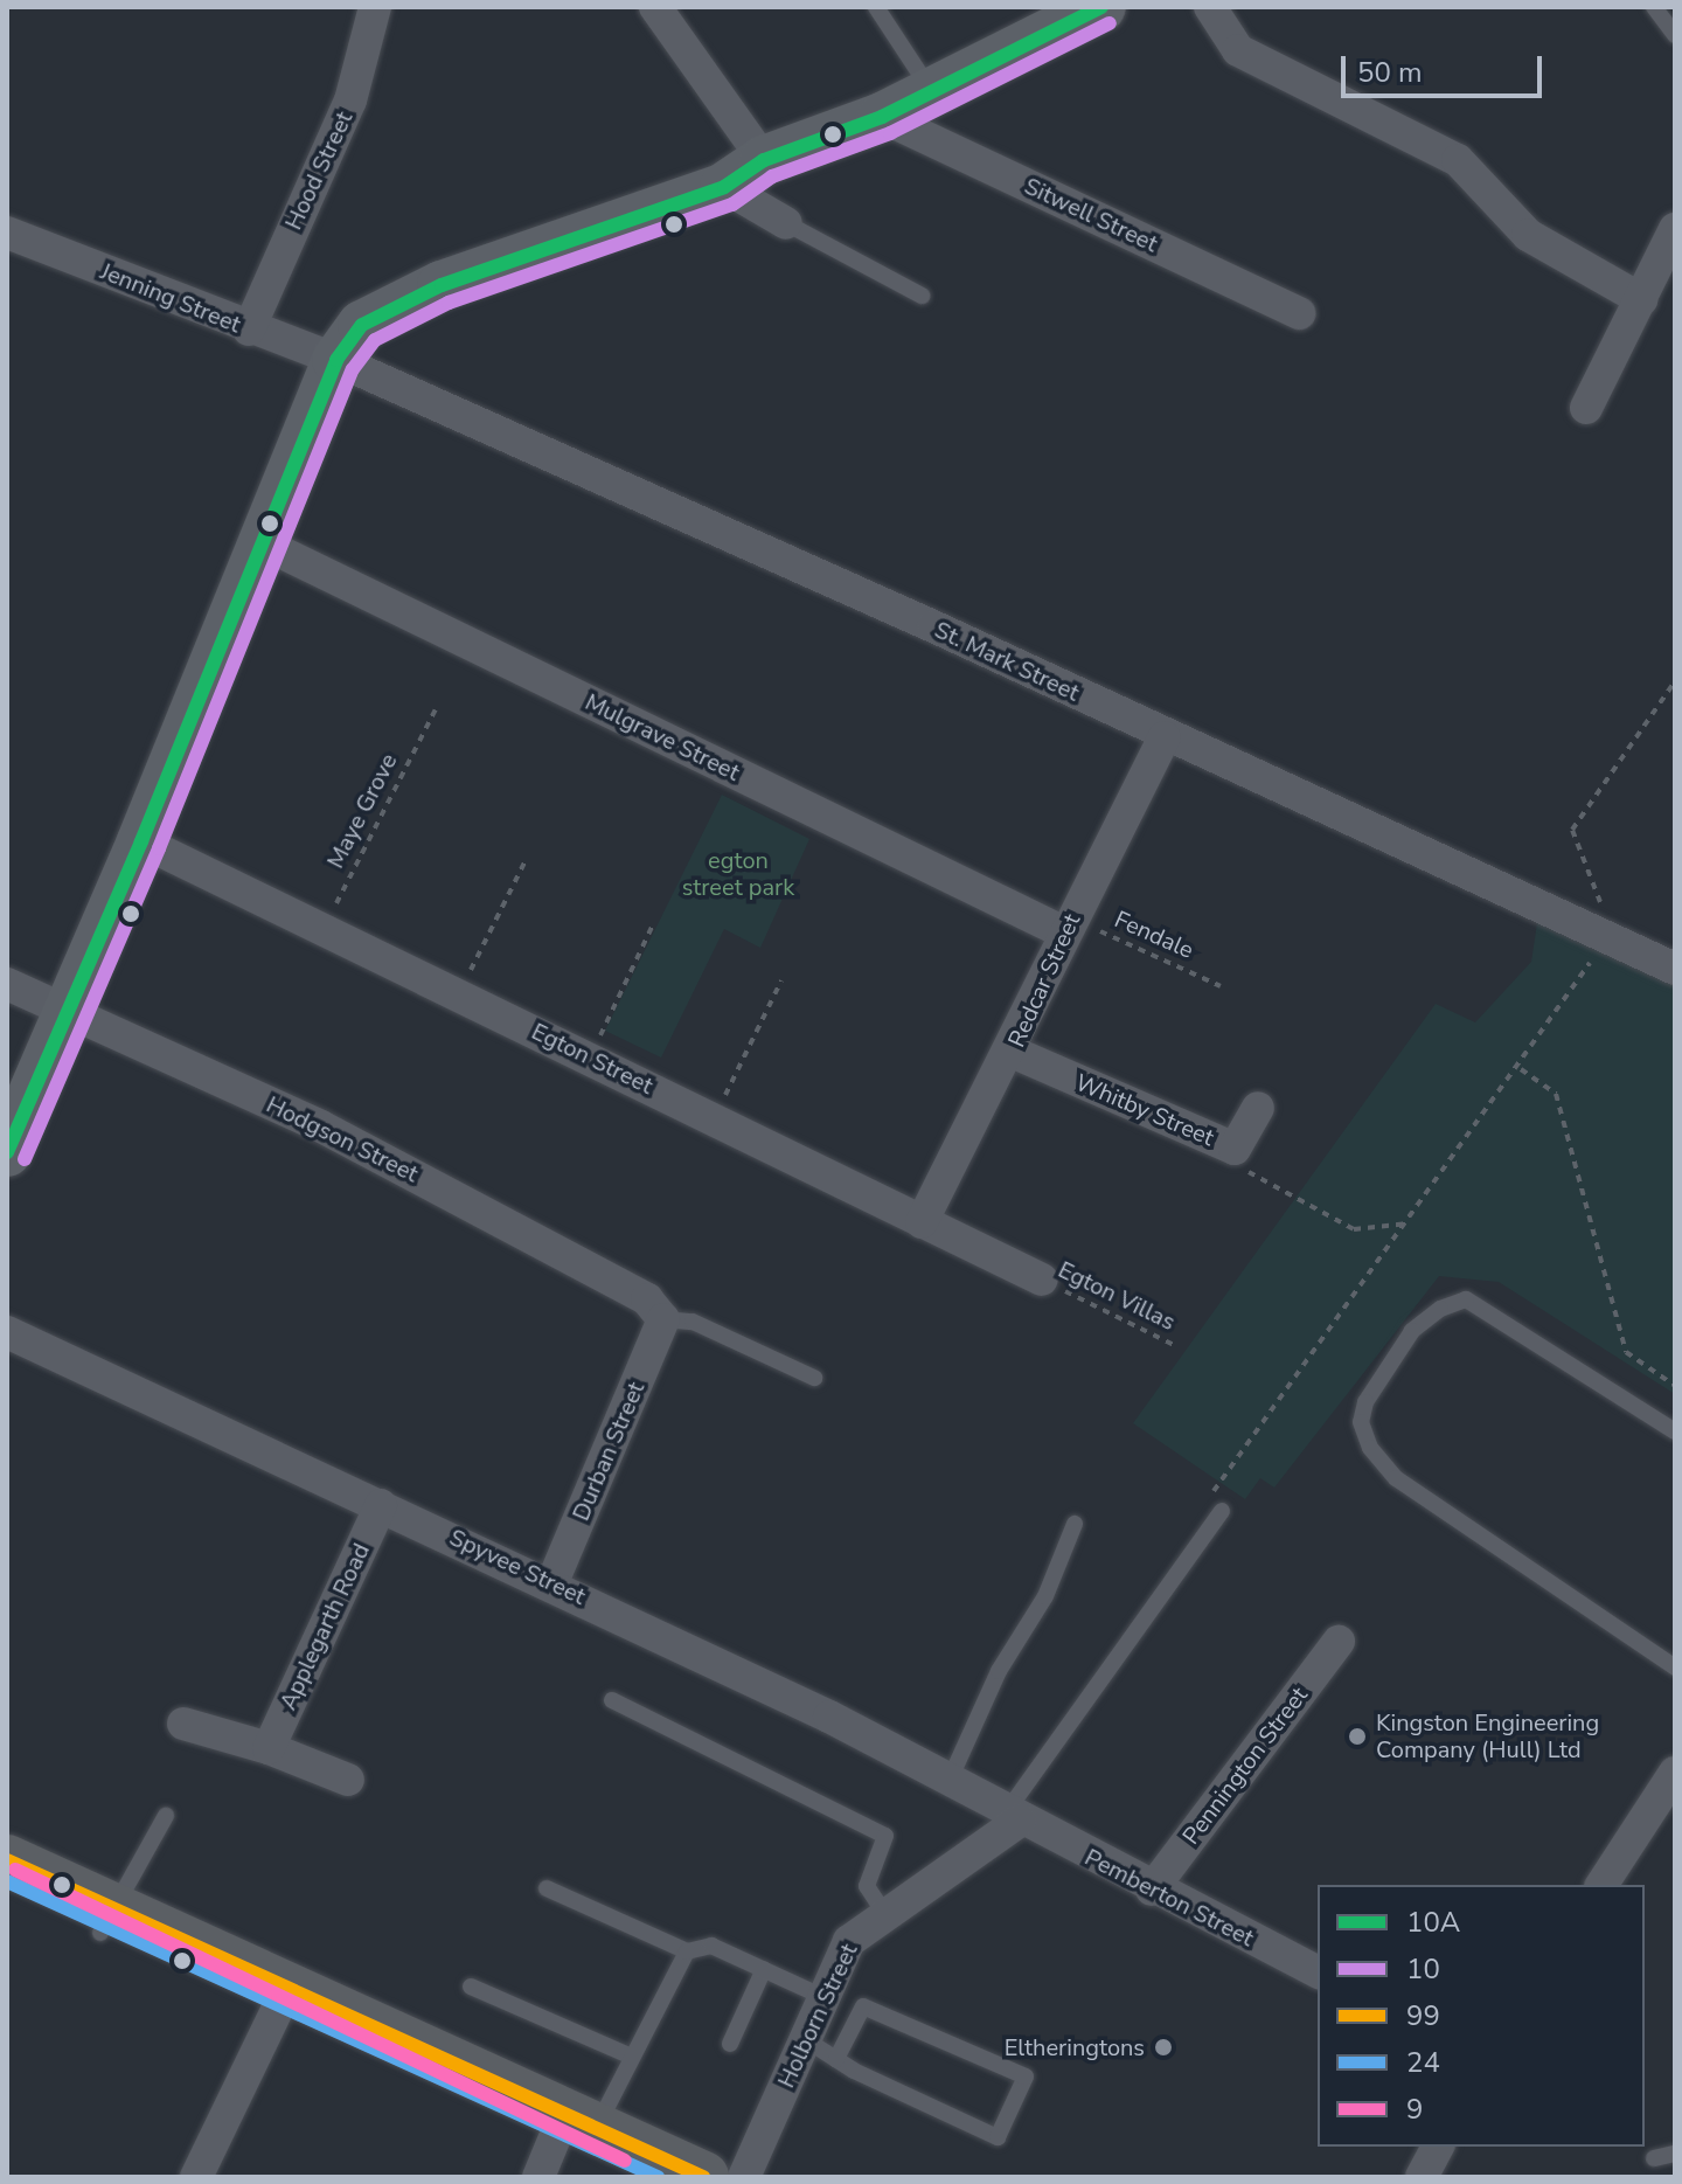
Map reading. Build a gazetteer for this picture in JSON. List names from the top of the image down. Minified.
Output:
{"streets":{"street":["Hood Street","Sitwell Street","Jenning Street","St. Mark Street","Mulgrave Street","Redcar Street","Egton Street","Whitby Street","Hodgson Street","Durban Street","Spyvee Street","Applegarth Road","Pennington Street","Pemberton Street","Holborn Street"],"path":["Maye Grove","Fendale","Egton Villas"]},"crossings":[["Hood Street","Jenning Street"],["Jenning Street","St. Mark Street"],["St. Mark Street","Redcar Street"],["Mulgrave Street","Fendale"],["Mulgrave Street","Redcar Street"],["Maye Grove","Egton Street"],["Fendale","Redcar Street"],["Redcar Street","Egton Street"],["Redcar Street","Whitby Street"],["Egton Street","Egton Villas"],["Hodgson Street","Durban Street"],["Durban Street","Spyvee Street"],["Spyvee Street","Applegarth Road"],["Spyvee Street","Pemberton Street"],["Spyvee Street","Holborn Street"],["Pennington Street","Pemberton Street"],["Pemberton Street","Holborn Street"]],"parks":["egton street park"],"places":["Kingston Engineering Company (Hull) Ltd","Eltheringtons"],"lines":["transit line 10A","transit line 10","transit line 99","transit line 9","transit line 24"],"legend":["10A","10","99","24","9"],"scale_bar":"50 m"}
